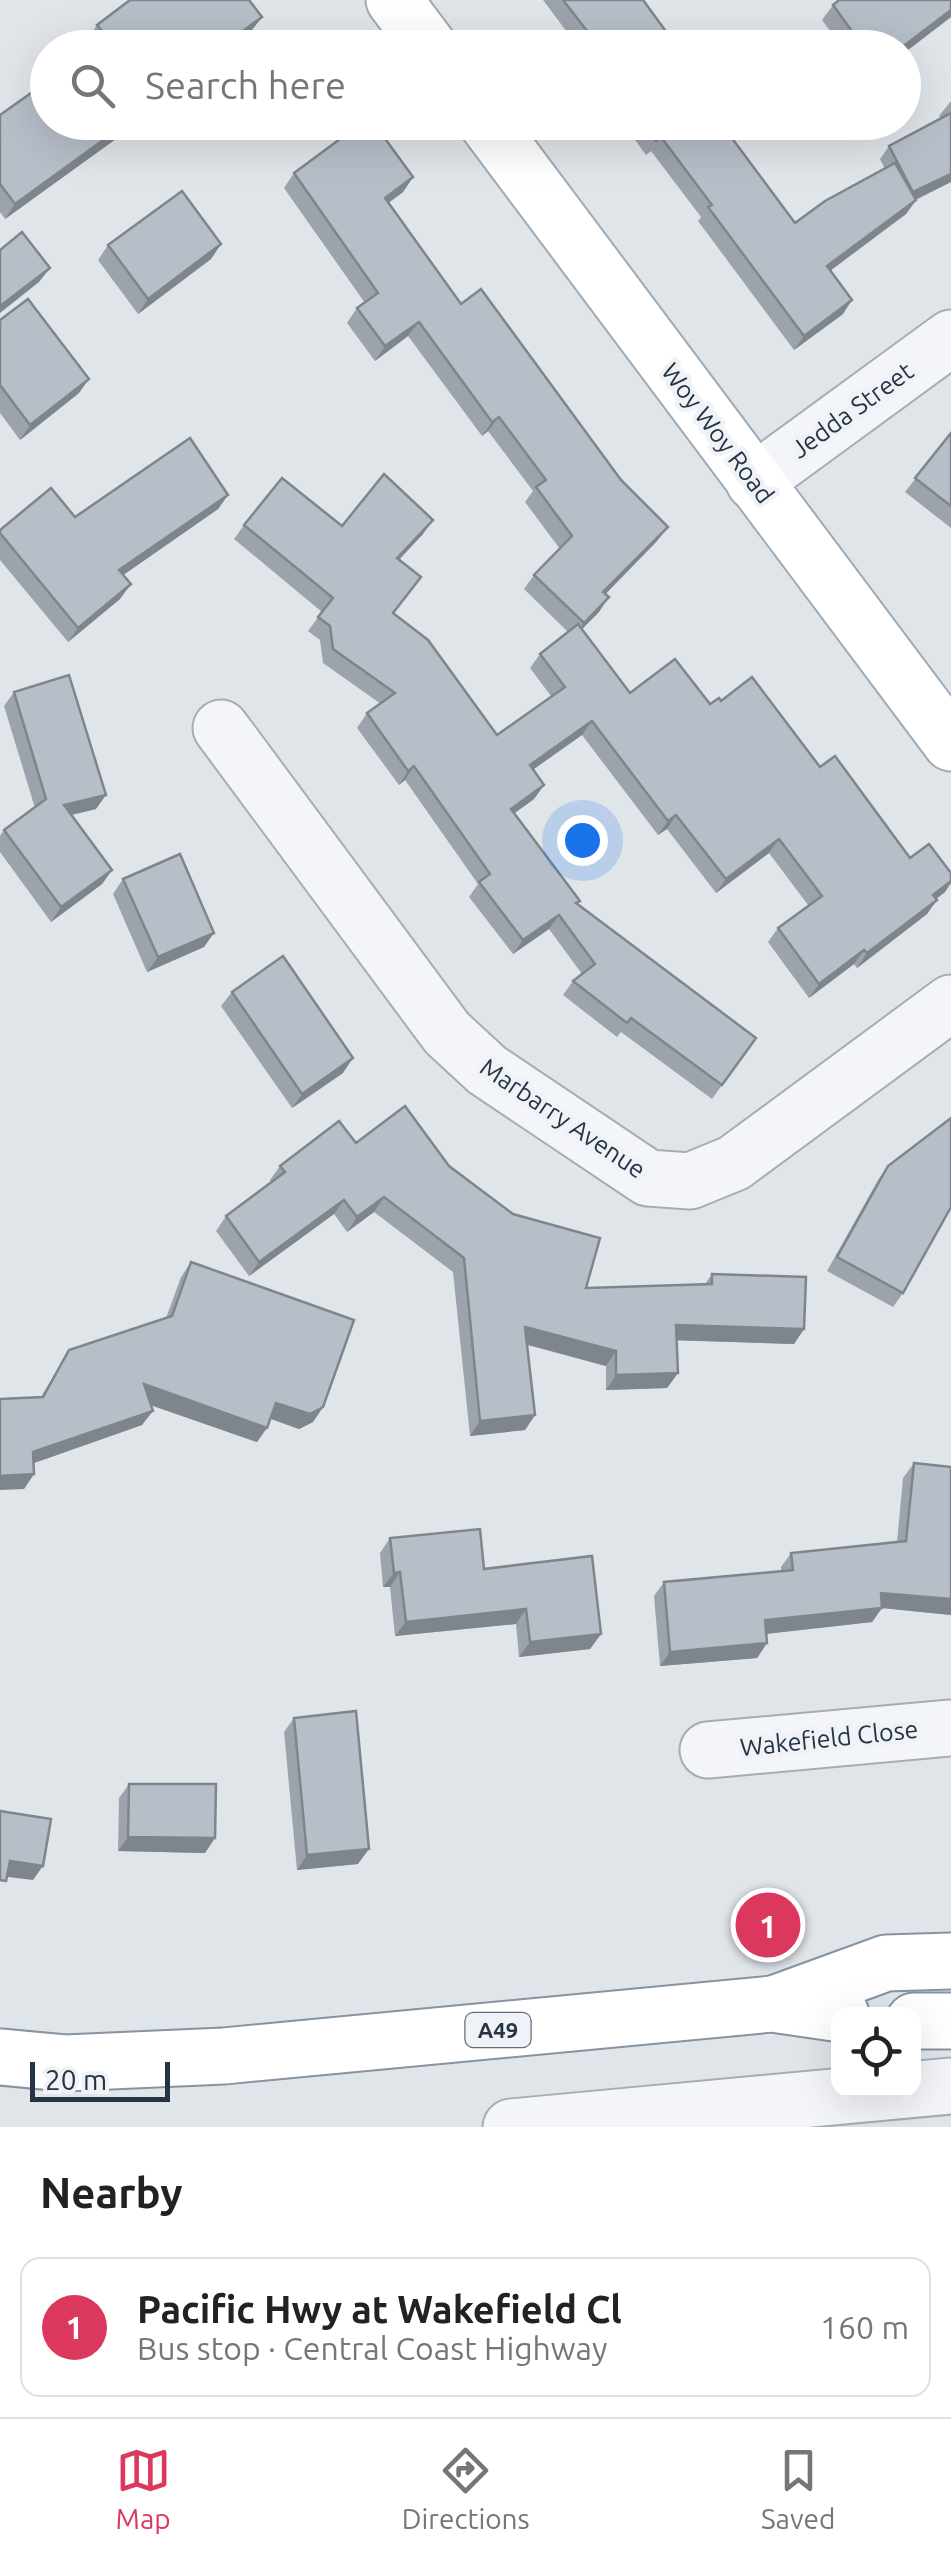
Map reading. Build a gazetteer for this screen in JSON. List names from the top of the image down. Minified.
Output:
{"streets":{"main road":["Woy Woy Road","A49"],"street":["Jedda Street","Marbarry Avenue","Wakefield Close"]},"crossings":[["Jedda Street","Woy Woy Road"]],"scale_bar":"20 m","page":{"search":"Search here","pins":"1","scale":"20 m","heading":"Nearby","list":[{"mark":"1","name":"Pacific Hwy at Wakefield Cl","note":"Bus stop · Central Coast Highway","value":"160 m"}],"nav":["Map","Directions","Saved"]}}
